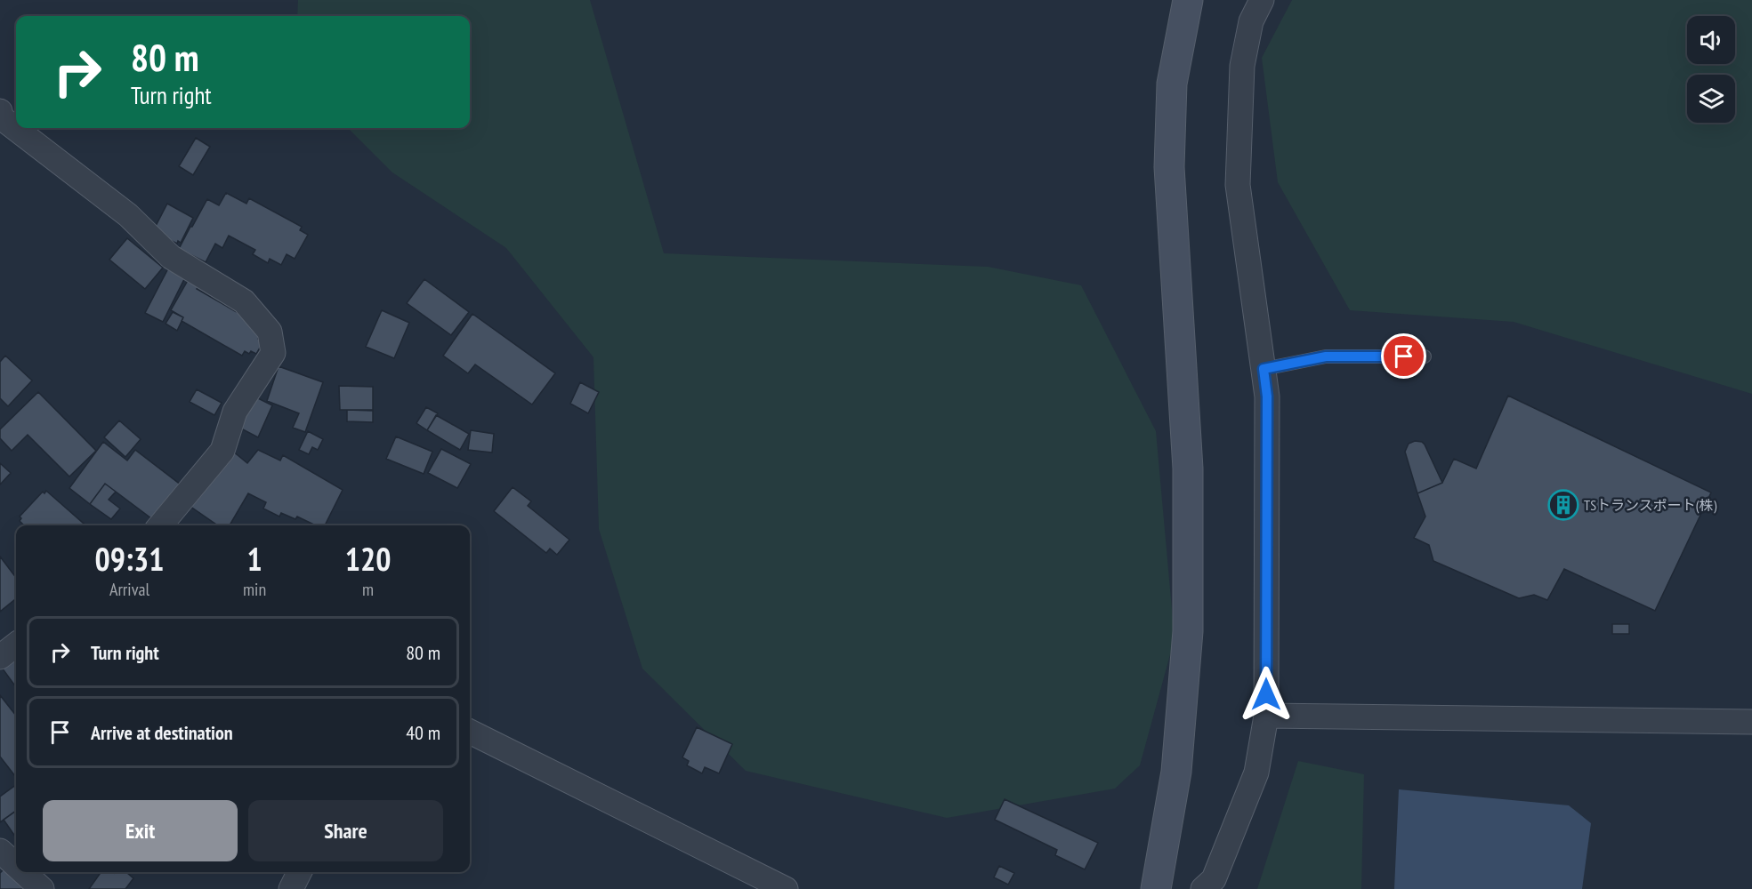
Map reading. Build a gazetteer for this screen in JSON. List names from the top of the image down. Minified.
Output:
{"places":{"building":["TSトランスポート(株)"]},"page":{"turn":["80 m","Turn right"],"eta":["09:31","Arrival","1","min","120","m"],"list":[{"name":"Turn right","value":"80 m"},{"name":"Arrive at destination","value":"40 m"}],"buttons":["Exit","Share"]}}
